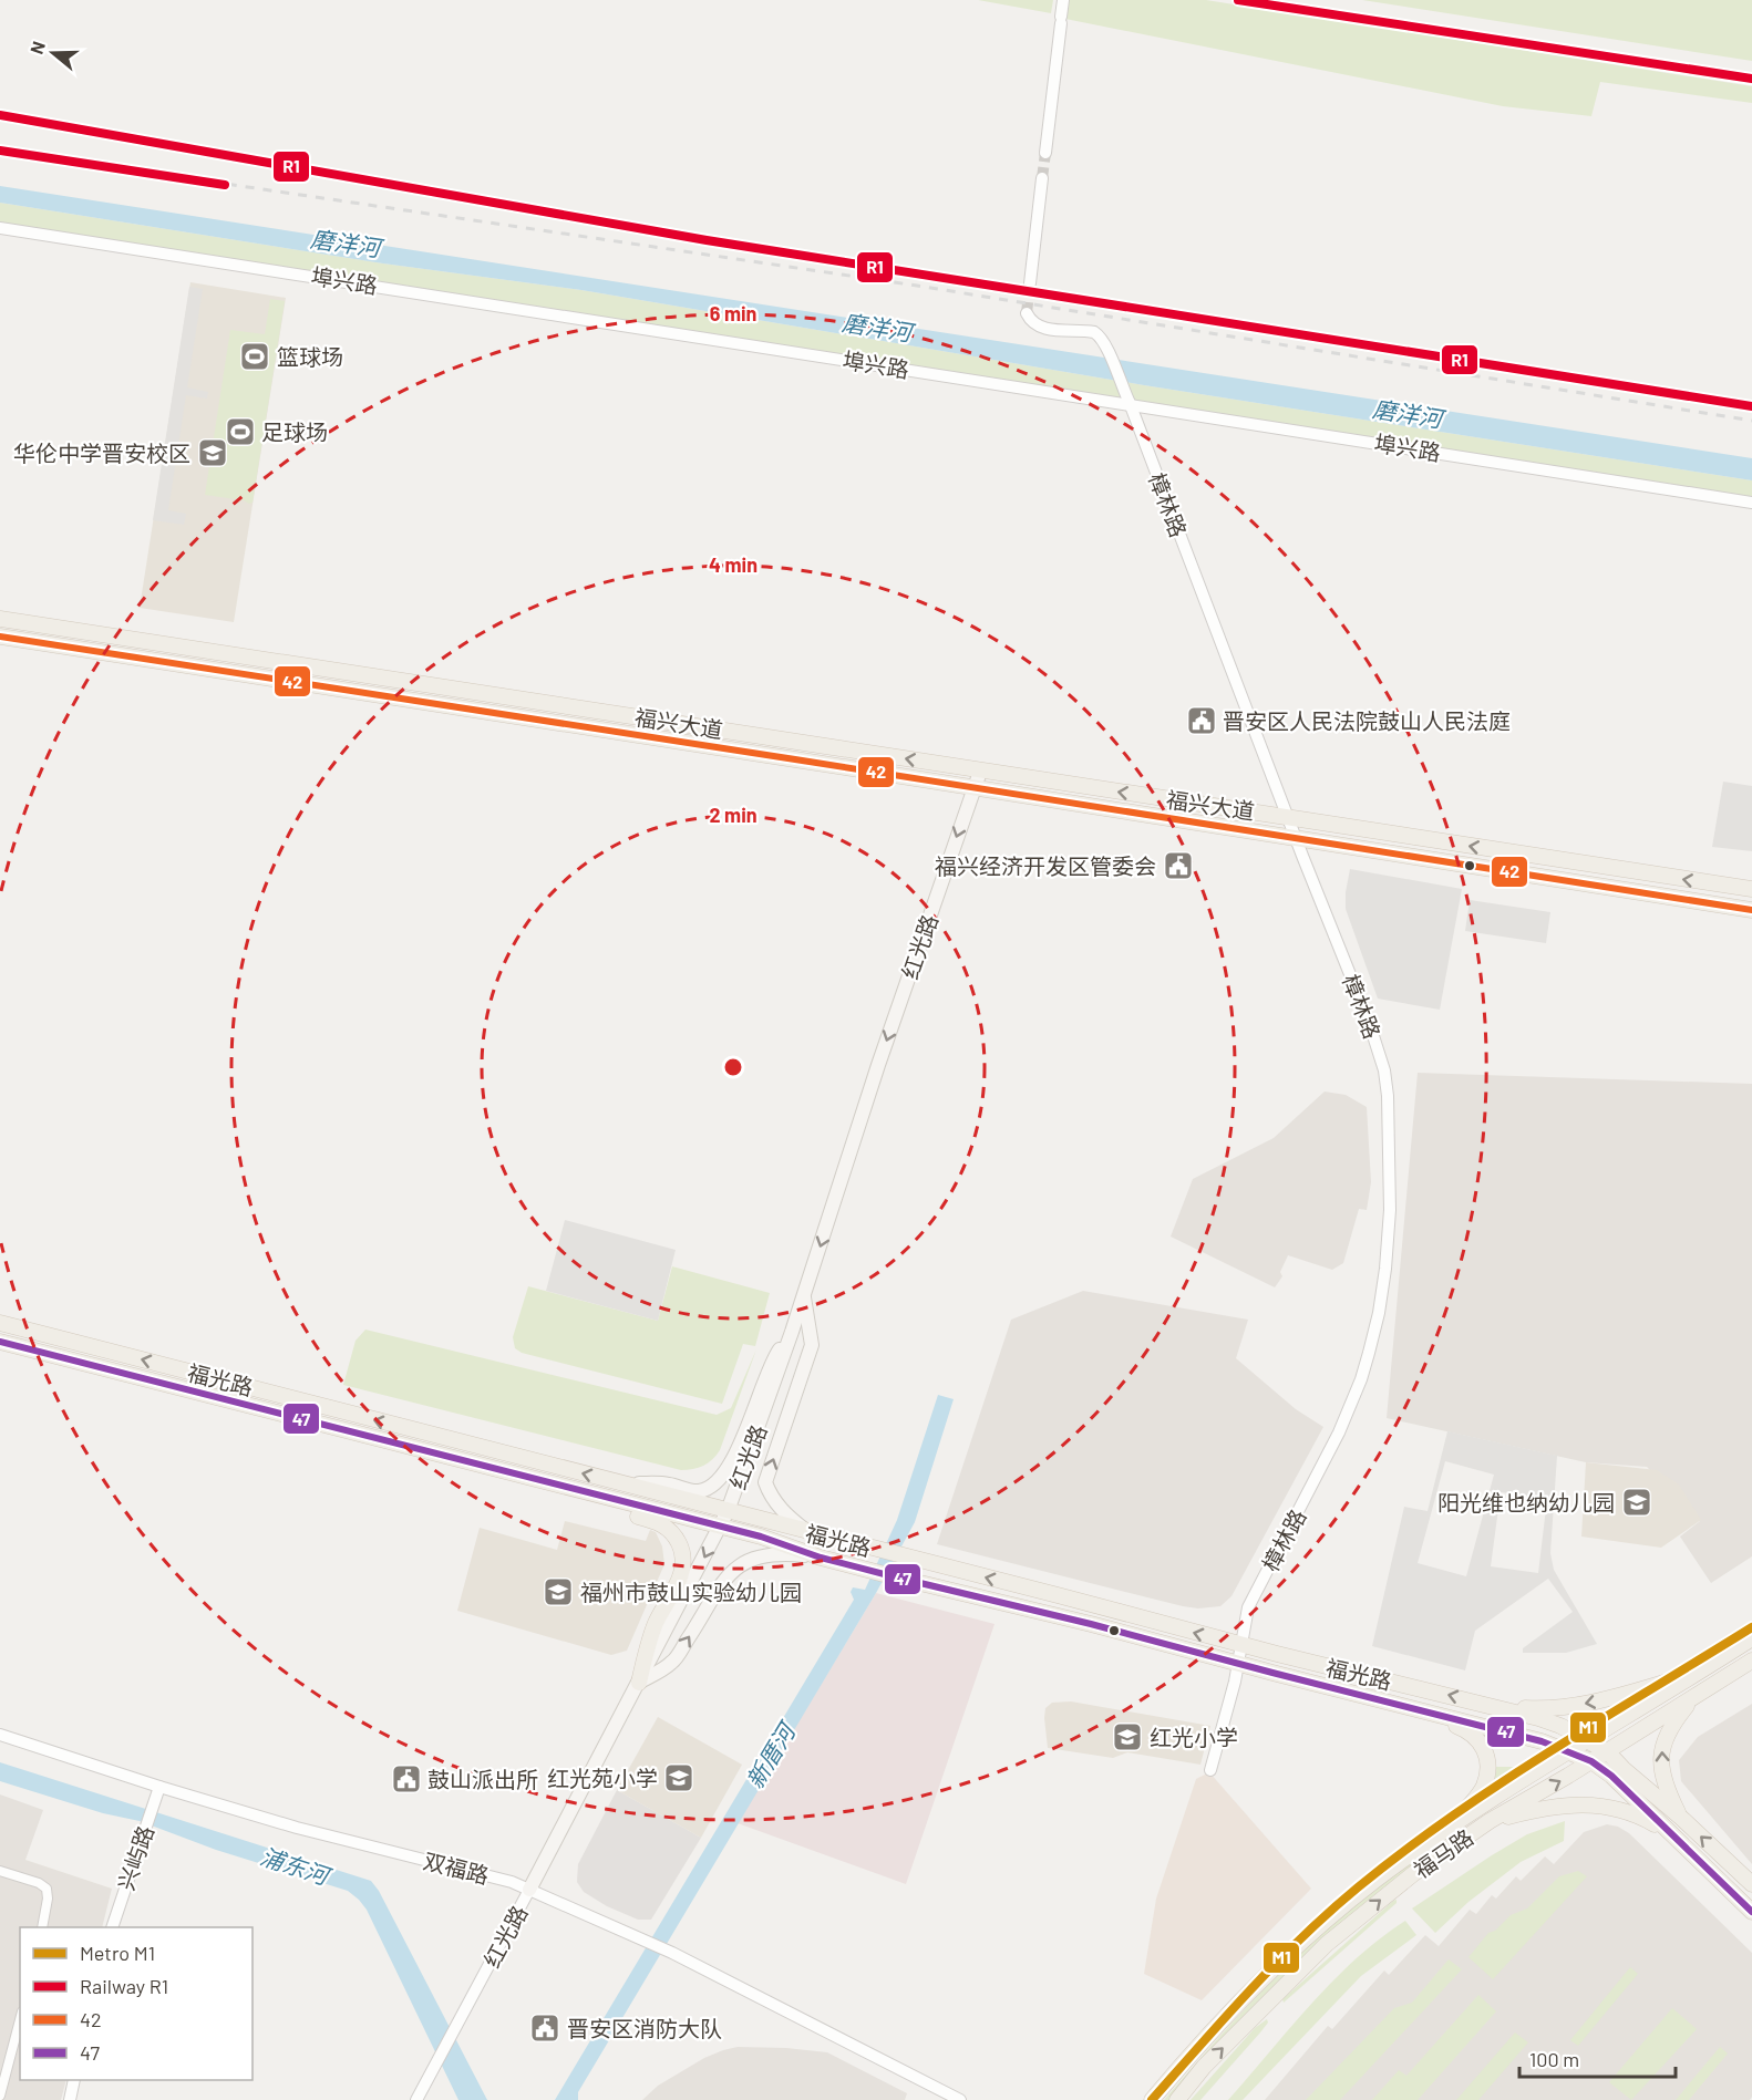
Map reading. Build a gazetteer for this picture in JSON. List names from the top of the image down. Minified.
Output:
{"streets":{"main road":["福兴大道","红光路","福光路","福马路"],"street":["埠兴路","樟林路","兴屿路","双福路"]},"crossings":[["埠兴路","樟林路"],["樟林路","福兴大道"],["樟林路","福光路"],["福兴大道","红光路"],["红光路","福光路"],["红光路","双福路"],["福光路","福马路"],["兴屿路","双福路"]],"one_way":["红光路"],"water":["磨洋河","新厝河","浦东河"],"places":{"sports":["篮球场","足球场"],"school or university":["华伦中学晋安校区","阳光维也纳幼儿园","福州市鼓山实验幼儿园","红光小学","红光苑小学"],"public building":["晋安区人民法院鼓山人民法庭","福兴经济开发区管委会","鼓山派出所","晋安区消防大队"]},"lines":["rail line R1","transit line 42","transit line 47","metro line M1"],"legend":["Metro M1","Railway R1","42","47"],"scale_bar":"100 m","north":"left","rings":["6 min","4 min","2 min"]}
